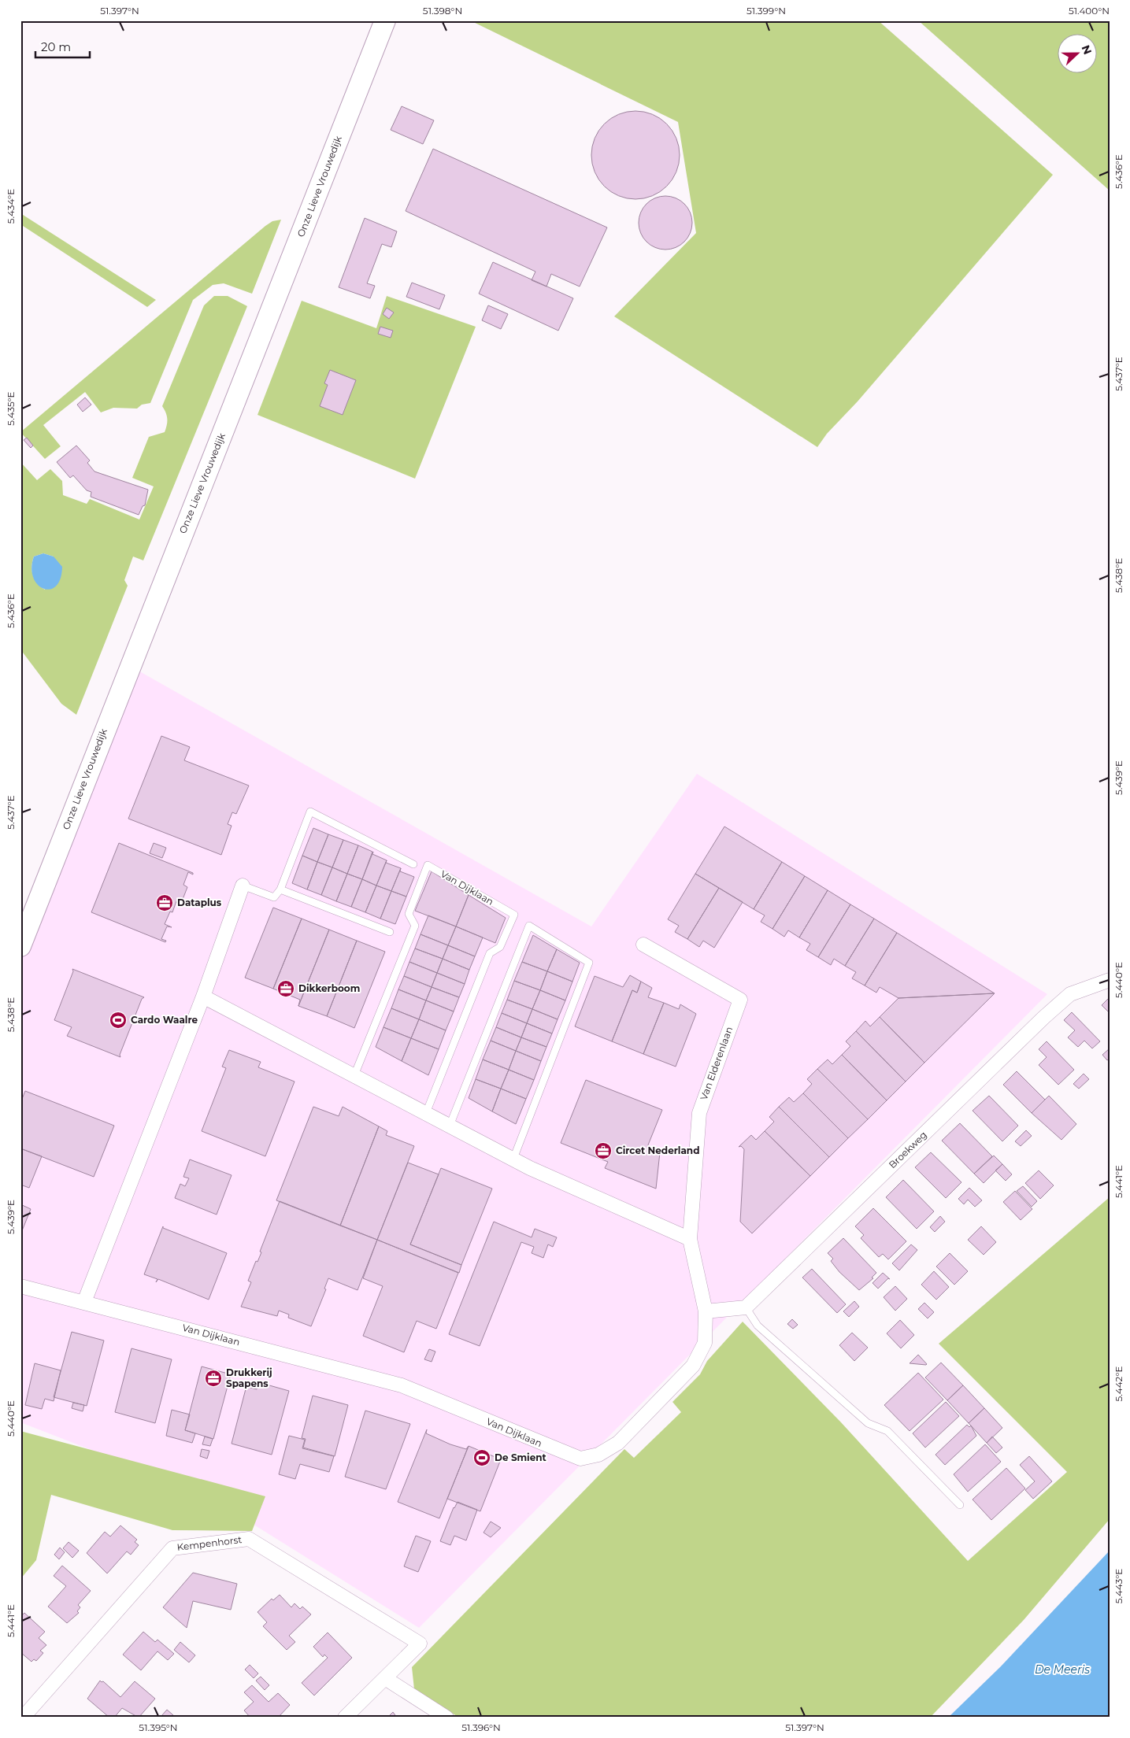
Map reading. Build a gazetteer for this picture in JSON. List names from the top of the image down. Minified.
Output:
{"streets":{"main road":["Onze Lieve Vrouwedijk"],"street":["Van Dijklaan","Van Elderenlaan","Broekweg","Kempenhorst"]},"crossings":[["Van Dijklaan","Van Elderenlaan"]],"water":["De Meeris"],"places":{"office":["Dataplus","Dikkerboom","Circet Nederland","Drukkerij Spapens"],"sports":["Cardo Waalre","De Smient"]},"scale_bar":"20 m","north":"right","coordinates":["51.397°N","51.398°N","51.399°N","51.400°N","5.436°E","5.434°E","5.437°E","5.435°E","5.438°E","5.439°E","5.440°E","5.441°E","5.442°E","5.443°E","51.395°N","51.396°N"]}
